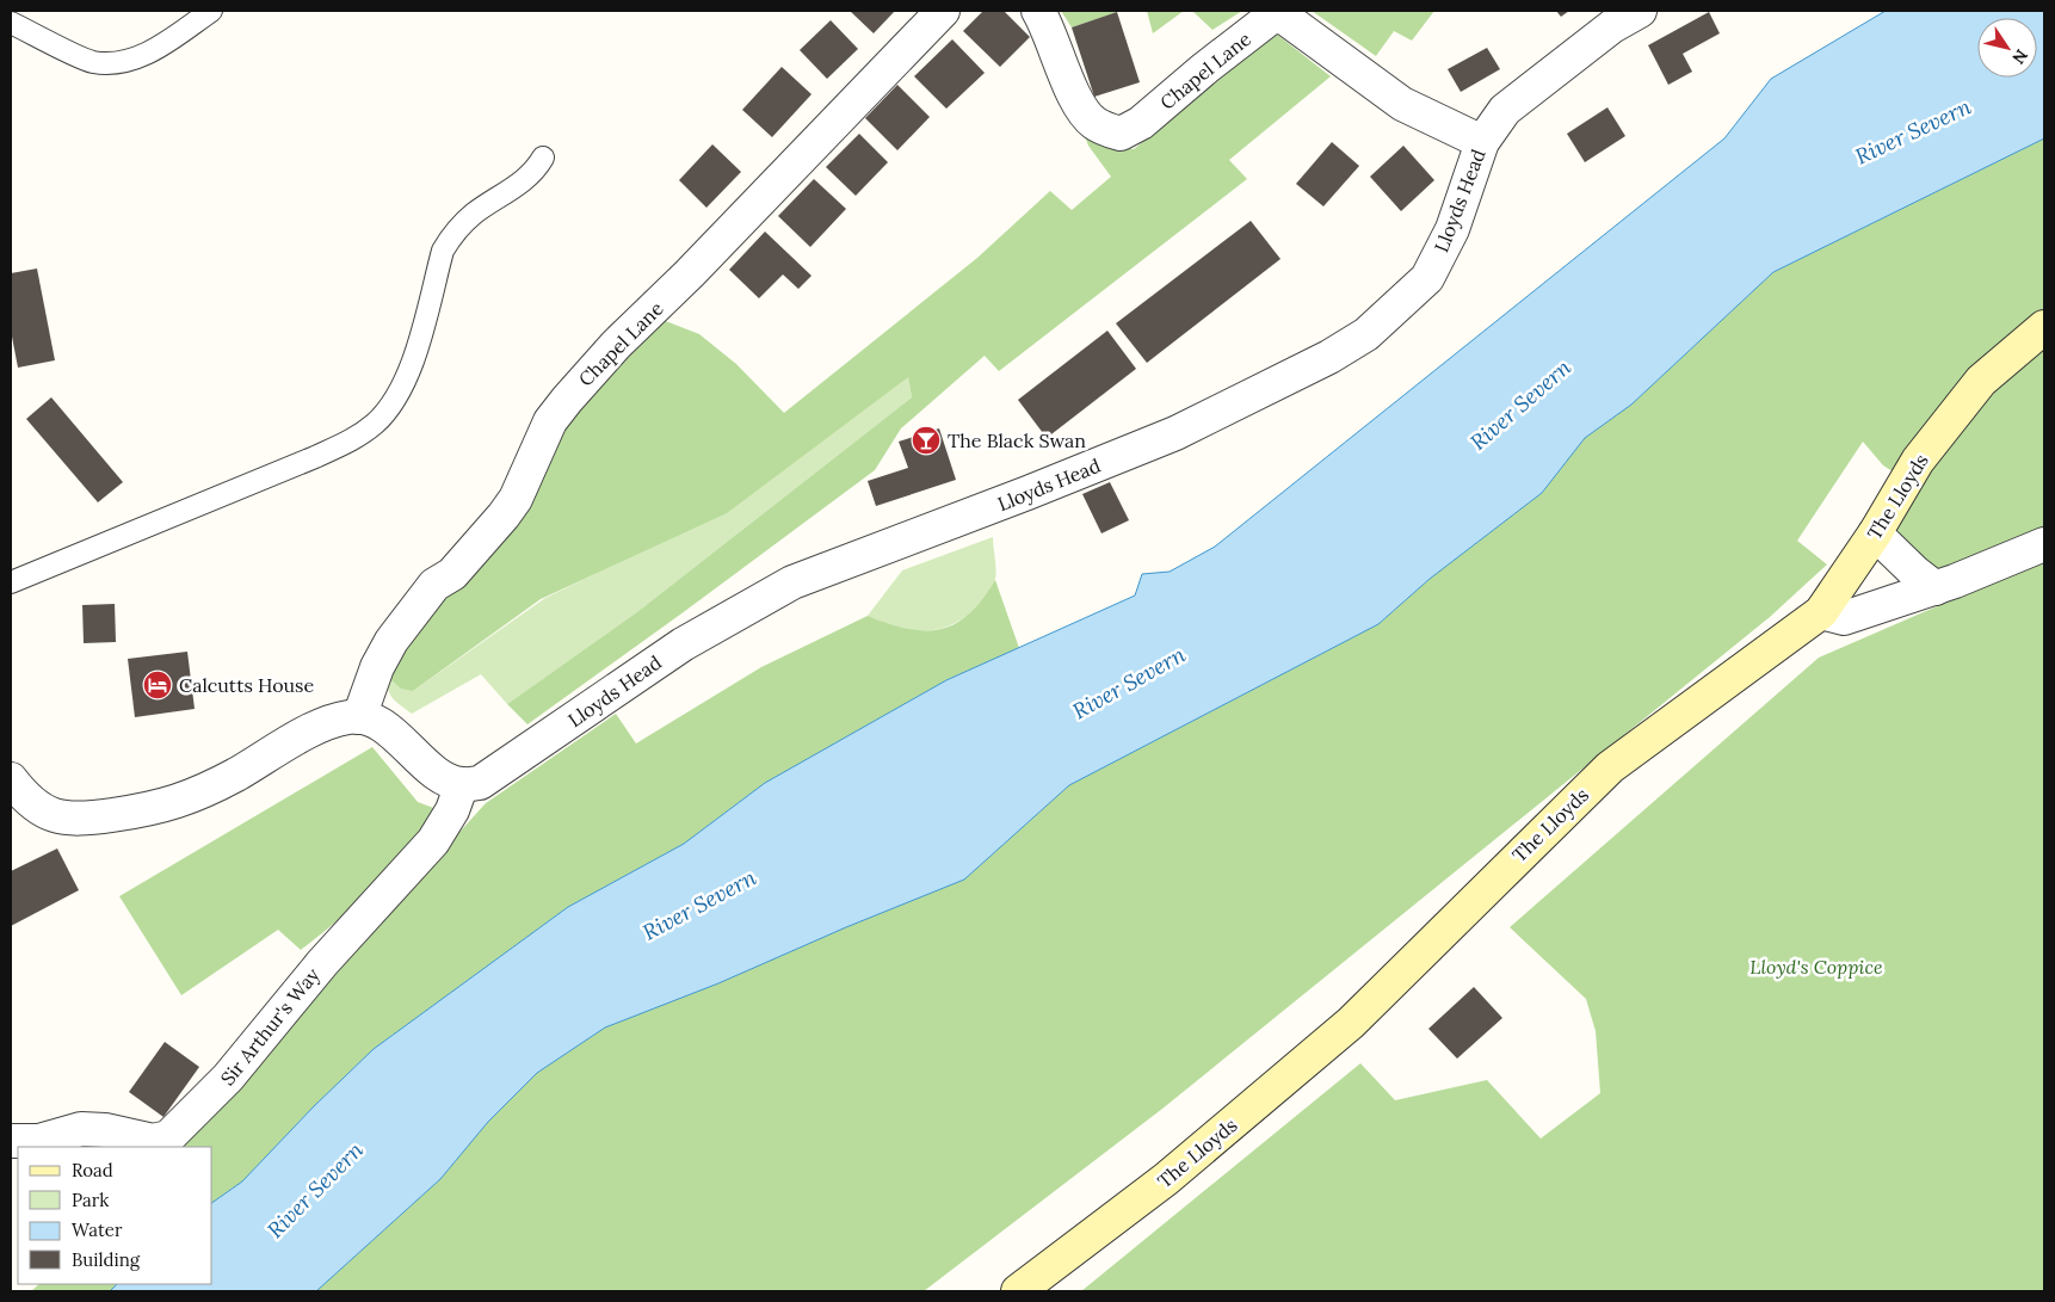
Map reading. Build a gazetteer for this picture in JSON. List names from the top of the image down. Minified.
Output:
{"streets":{"street":["Chapel Lane","Lloyds Head","The Lloyds","Sir Arthur's Way"]},"crossings":[["Chapel Lane","Lloyds Head"],["Lloyds Head","Sir Arthur's Way"]],"water":["River Severn"],"parks":["Lloyd's Coppice"],"places":{"bar":["The Black Swan"],"hotel":["Calcutts House"]},"legend":["Road","Park","Water","Building"],"north":"bottom right"}
